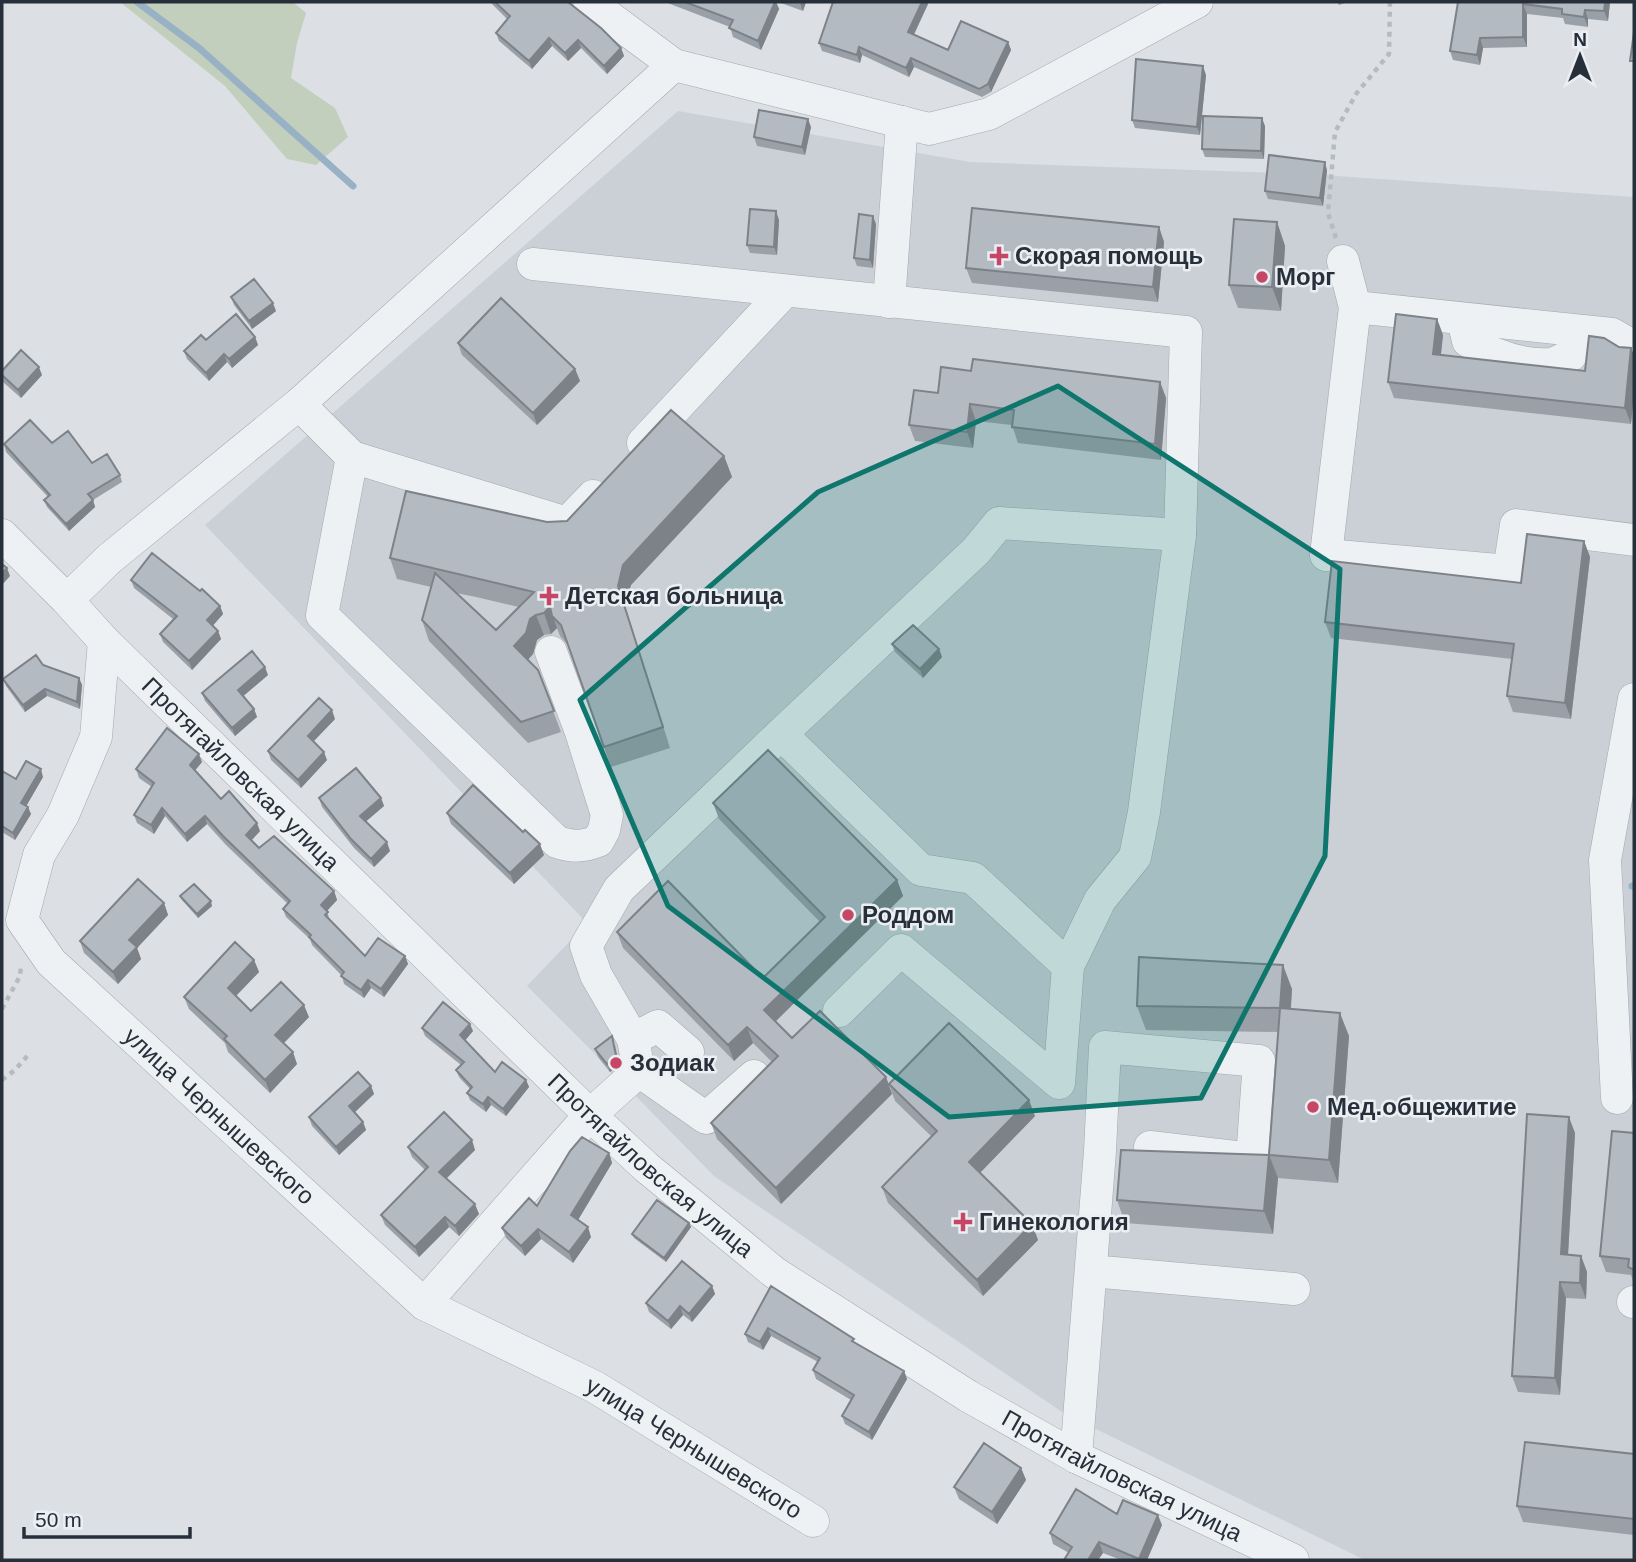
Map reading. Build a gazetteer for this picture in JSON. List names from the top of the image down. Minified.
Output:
{"streets":{"street":["Протягайловская улица","улица Чернышевского"]},"crossings":[["Протягайловская улица","улица Чернышевского"]],"places":{"health":["Скорая помощь","Детская больница","Гинекология"],"other":["Морг","Роддом","Зодиак","Мед.общежитие"]},"scale_bar":"50 m","north":"top"}
